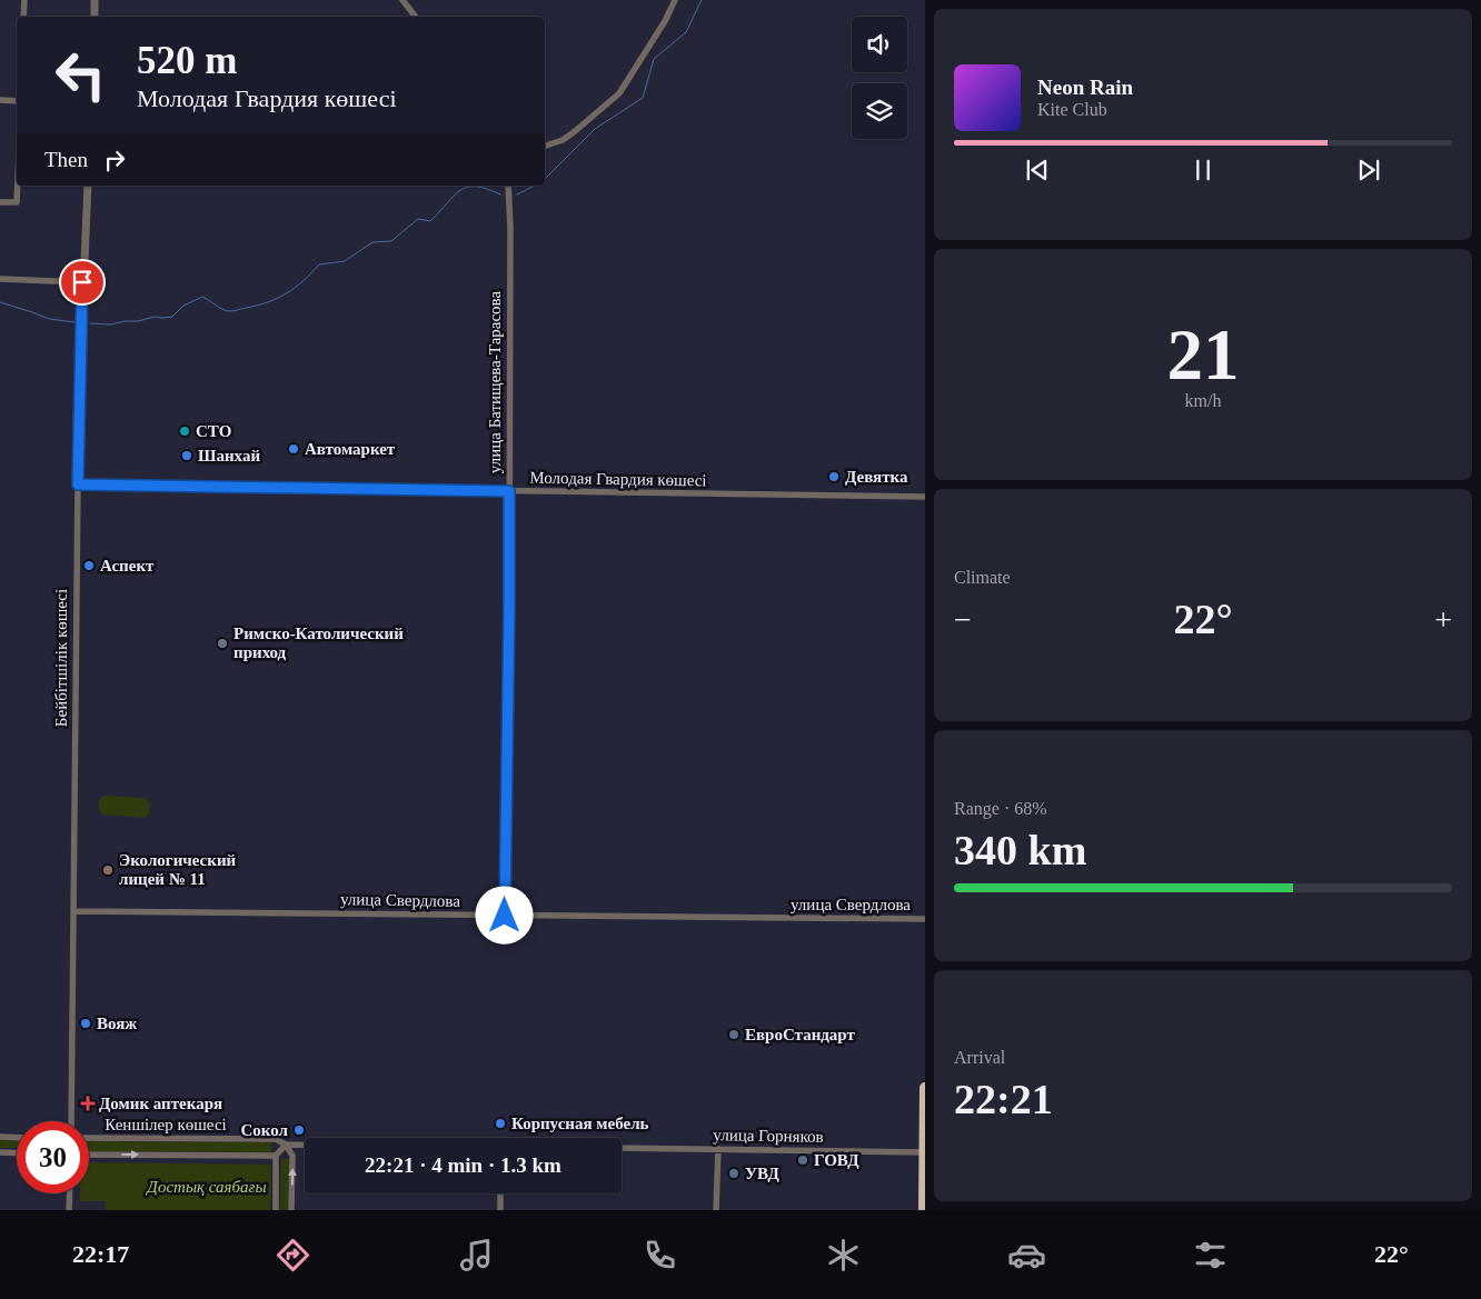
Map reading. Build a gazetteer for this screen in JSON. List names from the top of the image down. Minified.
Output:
{"streets":{"street":["улица Батищева-Тарасова","Молодая Гвардия көшесі","Бейбітшілік көшесі","улица Свердлова","Кеншілер көшесі","улица Горняков"]},"crossings":[["улица Батищева-Тарасова","Молодая Гвардия көшесі"],["улица Батищева-Тарасова","улица Свердлова"],["Молодая Гвардия көшесі","Бейбітшілік көшесі"],["Бейбітшілік көшесі","улица Свердлова"]],"parks":["Достық саябағы"],"places":{"other":["СТО","Автомаркет","Шанхай","Девятка","Аспект","Римско-Католический приход","Экологический лицей № 11","Вояж","ЕвроСтандарт","Корпусная мебель","Сокол","ГОВД","УВД"],"health":["Домик аптекаря"]},"page":{"turn":["520 m","Молодая Гвардия көшесі"],"song":["Neon Rain","Kite Club"],"then":"Then","tile":[["21","km/h"],"Climate",["Range · 68%","340 km"],["Arrival","22:21"]],"heat":["−","22°","+"],"limit":"30","trip":"22:21 · 4 min · 1.3 km","tabs":["22:17","22°"]}}
